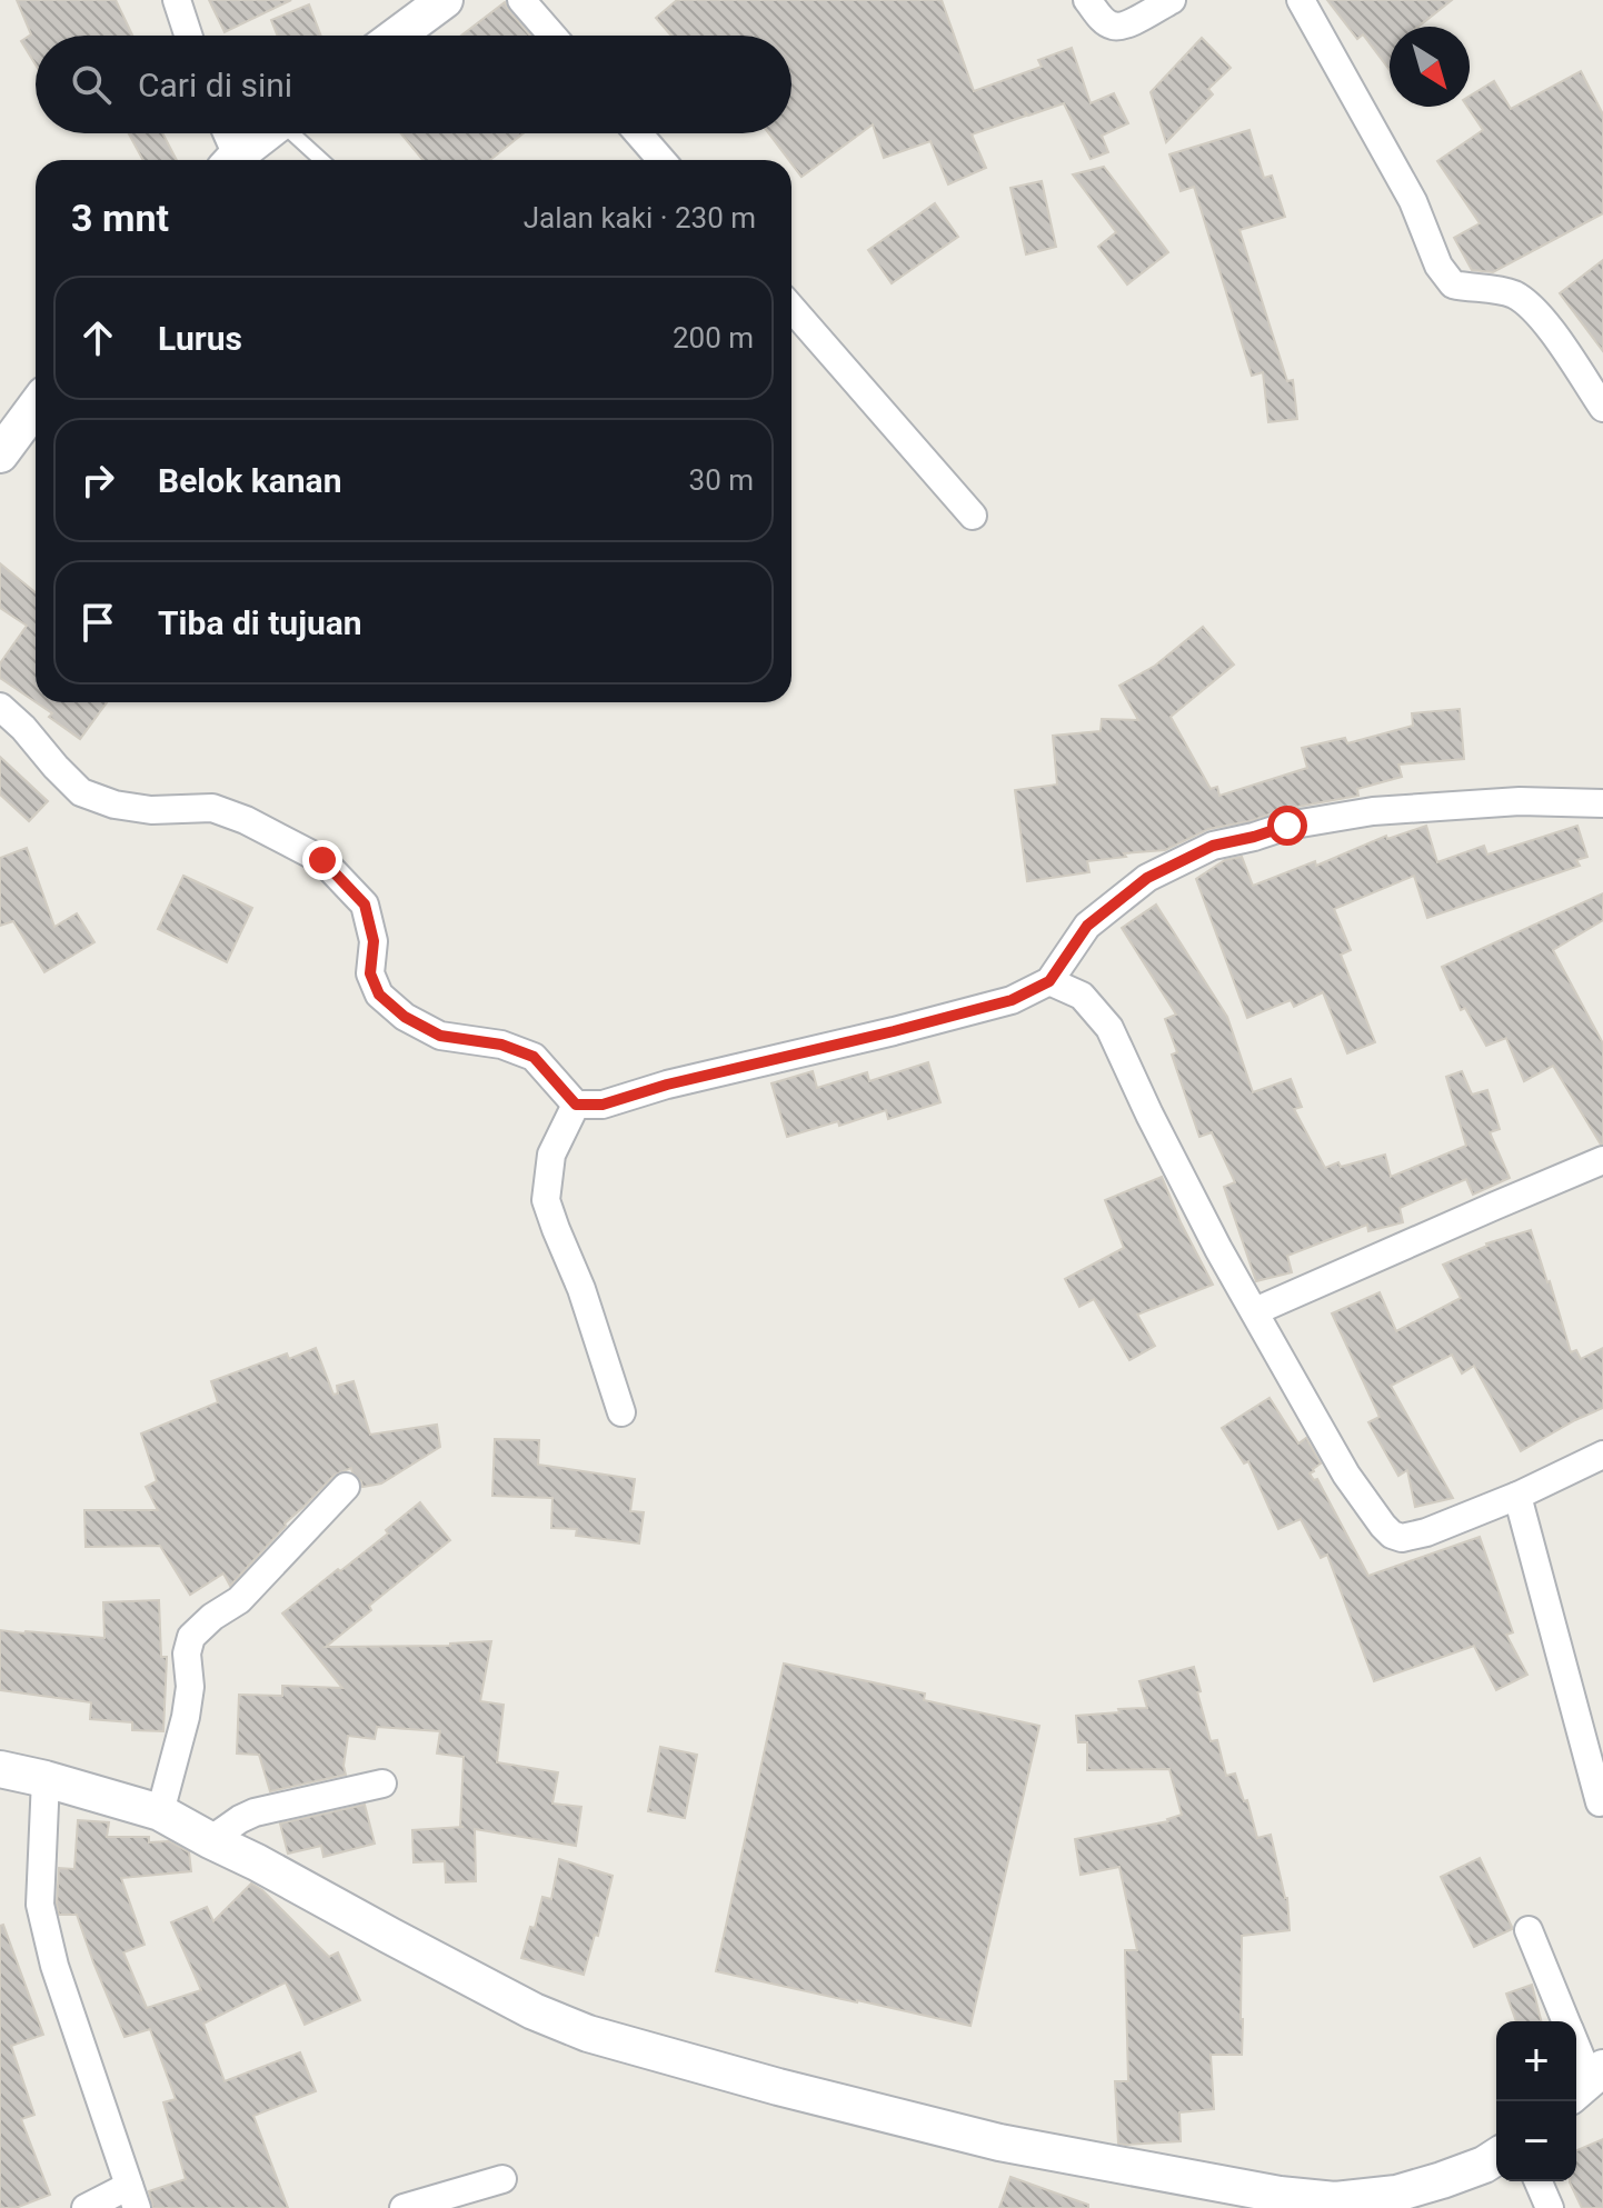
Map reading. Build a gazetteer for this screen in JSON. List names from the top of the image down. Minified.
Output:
{"north":"bottom right","page":{"search":"Cari di sini","heading":["3 mnt","Jalan kaki · 230 m"],"list":[["Lurus","200 m"],["Belok kanan","30 m"],"Tiba di tujuan"],"map_buttons":["+","−"]}}
